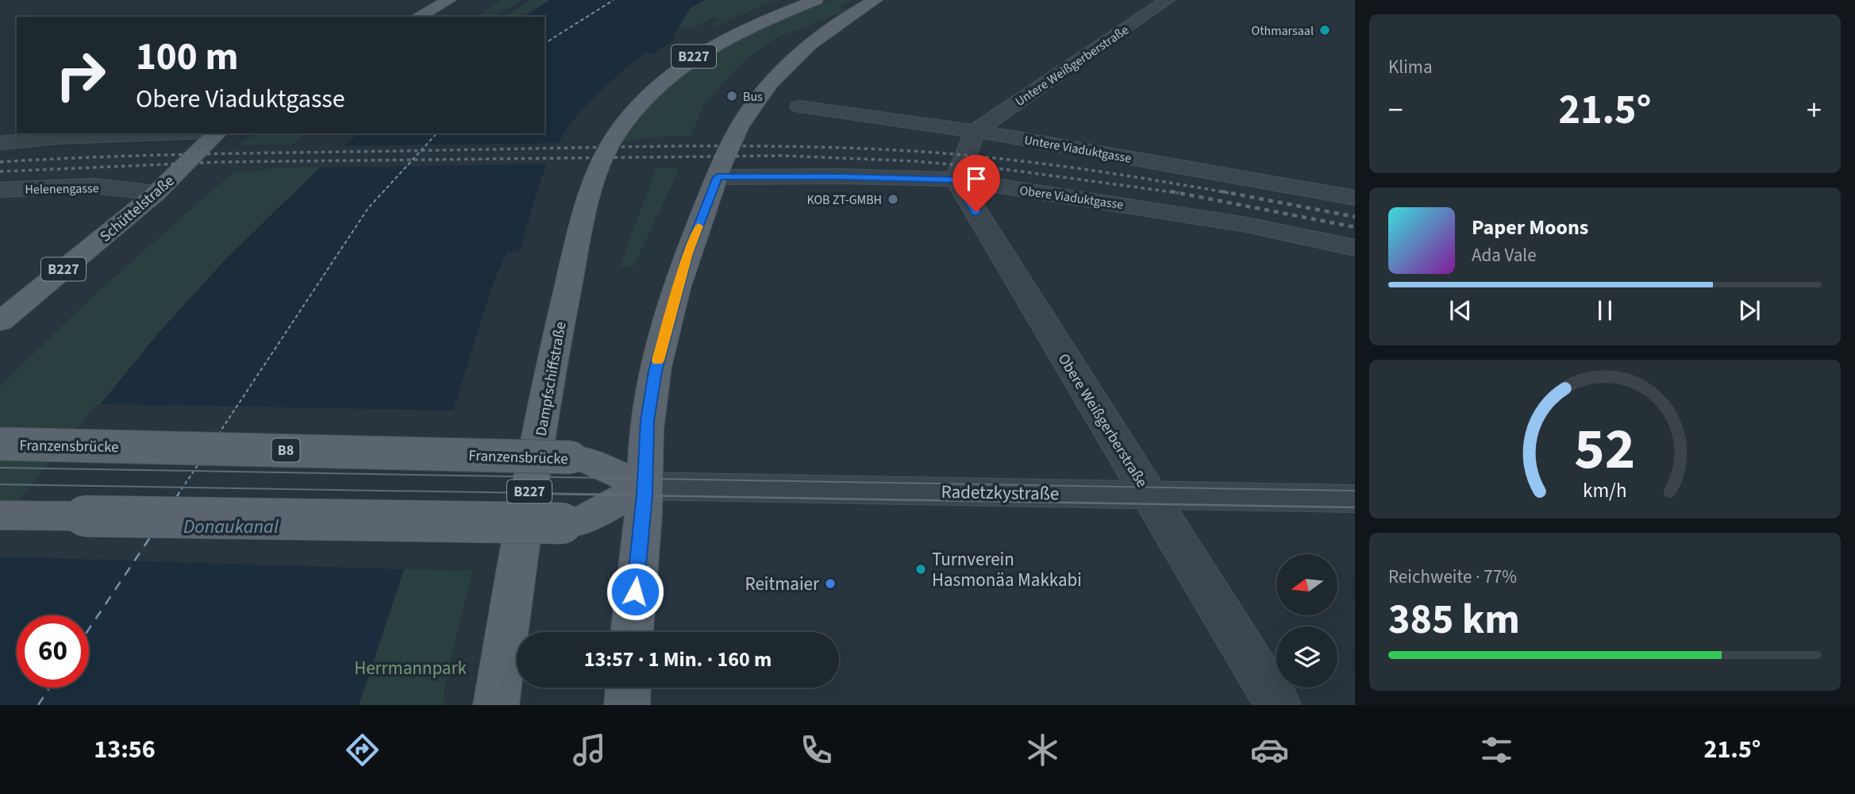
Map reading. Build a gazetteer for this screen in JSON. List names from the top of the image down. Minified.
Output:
{"streets":{"main road":["B227","Schüttelstraße","Dampfschiffstraße","Franzensbrücke","B8"],"street":["Untere Weißgerberstraße","Untere Viaduktgasse","Helenengasse","Obere Viaduktgasse","Obere Weißgerberstraße","Radetzkystraße"]},"crossings":[["Untere Weißgerberstraße","Untere Viaduktgasse"],["Helenengasse","Schüttelstraße"],["Obere Viaduktgasse","Obere Weißgerberstraße"],["Obere Weißgerberstraße","Radetzkystraße"],["Franzensbrücke","Radetzkystraße"]],"water":["Donaukanal"],"parks":["Herrmannpark"],"places":["Othmarsaal","Bus","KOB ZT-GMBH","Turnverein Hasmonäa Makkabi","Reitmaier"],"north":"left","page":{"tile":["Klima",["Reichweite · 77%","385 km"]],"turn":["100 m","Obere Viaduktgasse"],"heat":["−","21.5°","+"],"song":["Paper Moons","Ada Vale"],"limit":"60","trip":"13:57 · 1 Min. · 160 m","tabs":["13:56","21.5°"],"gauge":["52","km/h"]}}
